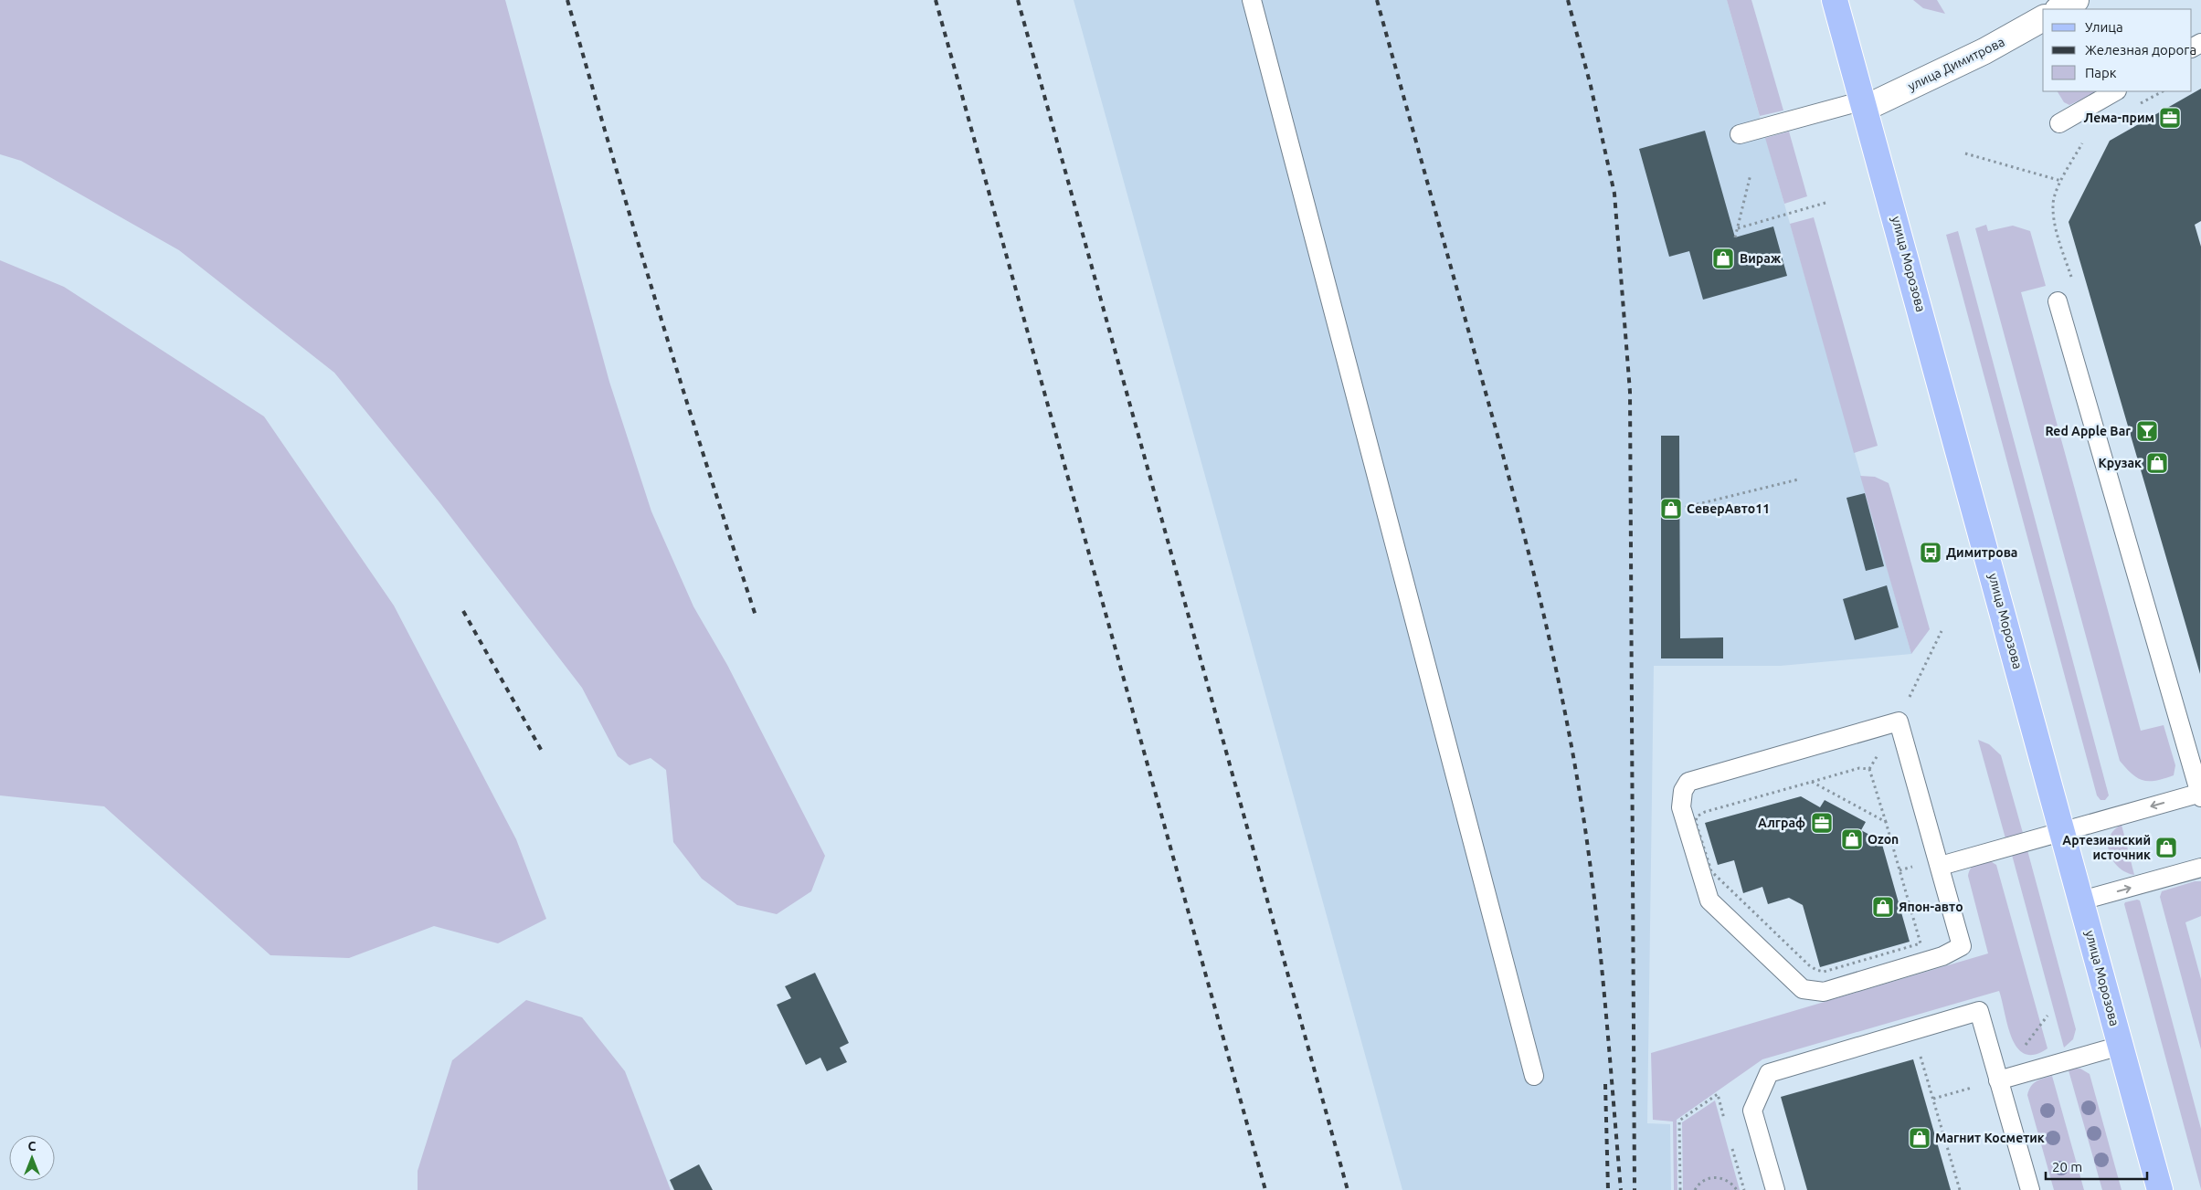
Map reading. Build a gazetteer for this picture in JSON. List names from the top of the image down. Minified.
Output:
{"streets":{"main road":["улица Морозова"],"street":["улица Димитрова"]},"crossings":[["улица Димитрова","улица Морозова"]],"places":{"office":["Лема-прим","Алграф"],"shop":["Вираж","Крузак","СеверАвто11","Ozon","Артезианский источник","Япон-авто","Магнит Косметик"],"bar":["Red Apple Bar"],"bus stop":["Димитрова"]},"legend":["Улица","Железная дорога","Парк"],"scale_bar":"20 m","north":"top"}
